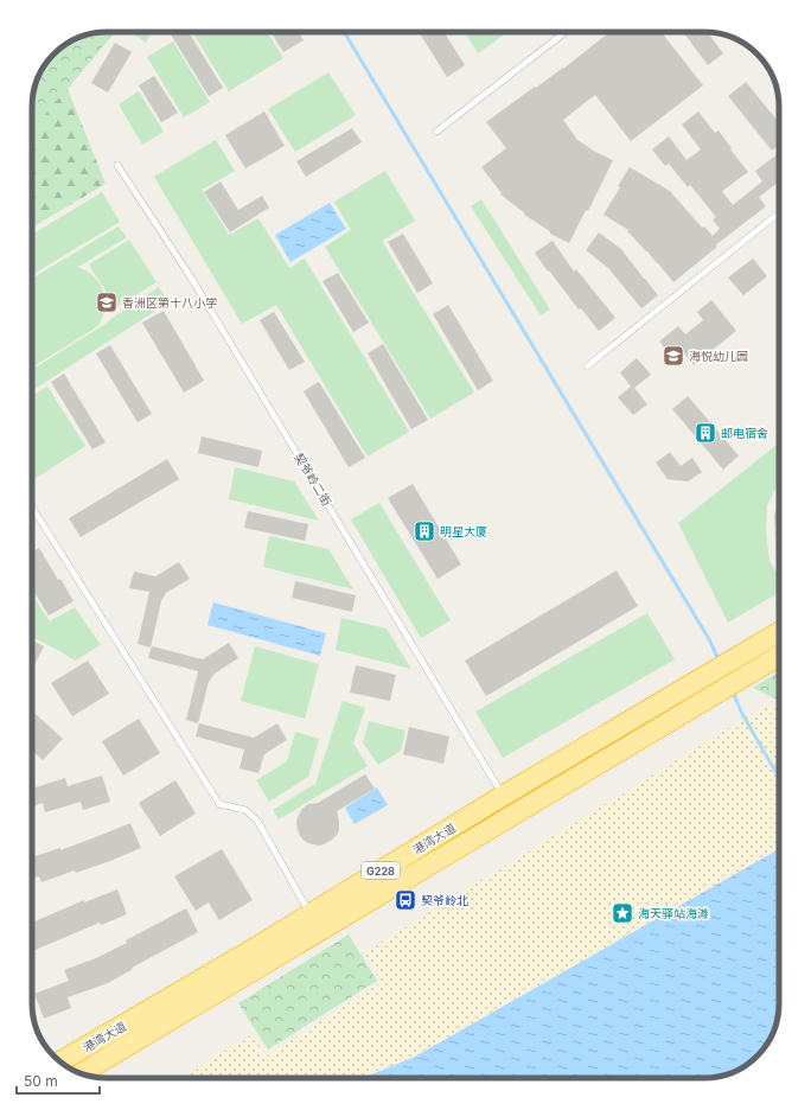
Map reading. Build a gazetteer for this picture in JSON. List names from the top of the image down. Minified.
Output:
{"streets":{"highway":["港湾大道","G228"],"lane":["契爷岭二街"]},"crossings":[["契爷岭二街","港湾大道"]],"places":{"school or university":["香洲区第十八小学","海悦幼儿园"],"building":["邮电宿舍","明星大厦"],"bus stop":["契爷岭北"],"place":["海天驿站海滩"]},"scale_bar":"50 m"}
